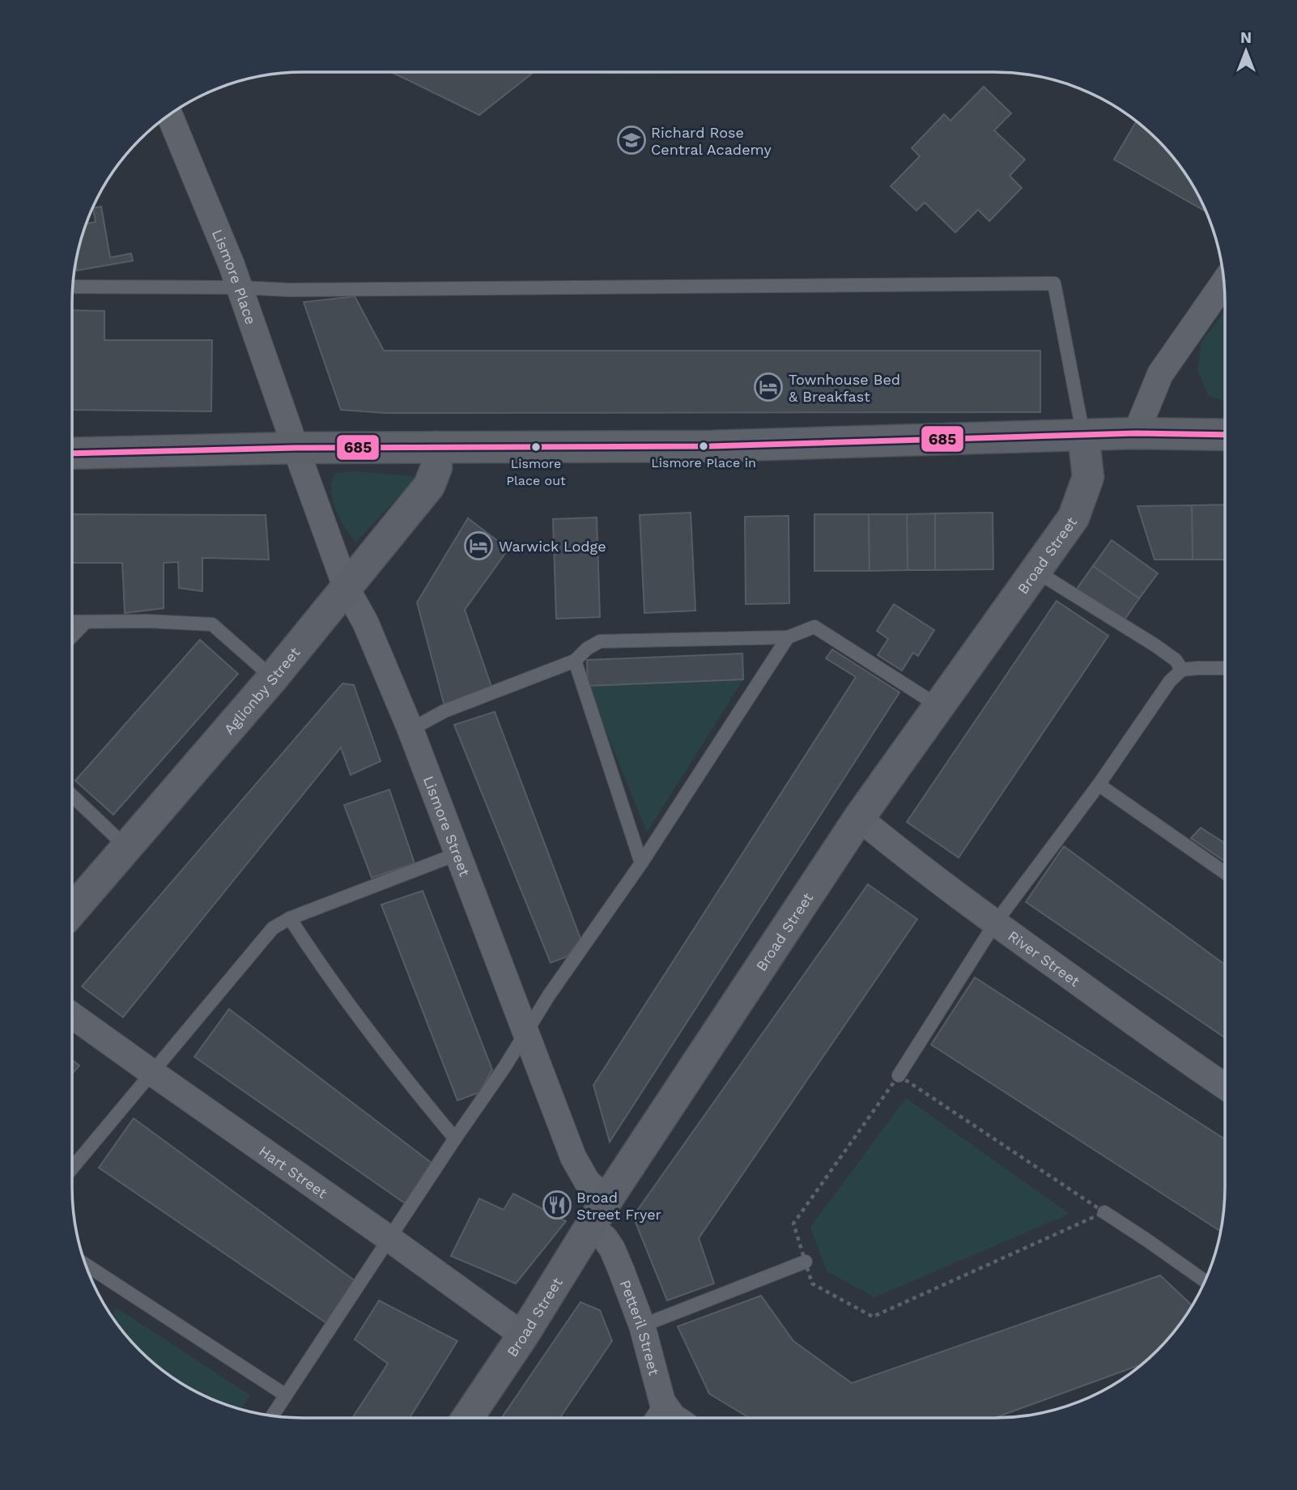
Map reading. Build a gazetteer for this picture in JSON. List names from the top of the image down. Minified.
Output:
{"streets":{"street":["Lismore Place","Broad Street","Aglionby Street","Lismore Street","River Street","Hart Street","Petteril Street"]},"crossings":[["Lismore Place","Lismore Street"],["Broad Street","Lismore Street"],["Broad Street","River Street"],["Broad Street","Hart Street"],["Broad Street","Petteril Street"],["Aglionby Street","Lismore Street"]],"places":{"school or university":["Richard Rose Central Academy"],"hotel":["Townhouse Bed & Breakfast","Warwick Lodge"],"other":["Lismore Place in","Lismore Place out"],"restaurant":["Broad Street Fryer"]},"lines":["transit line 685"],"north":"top"}
